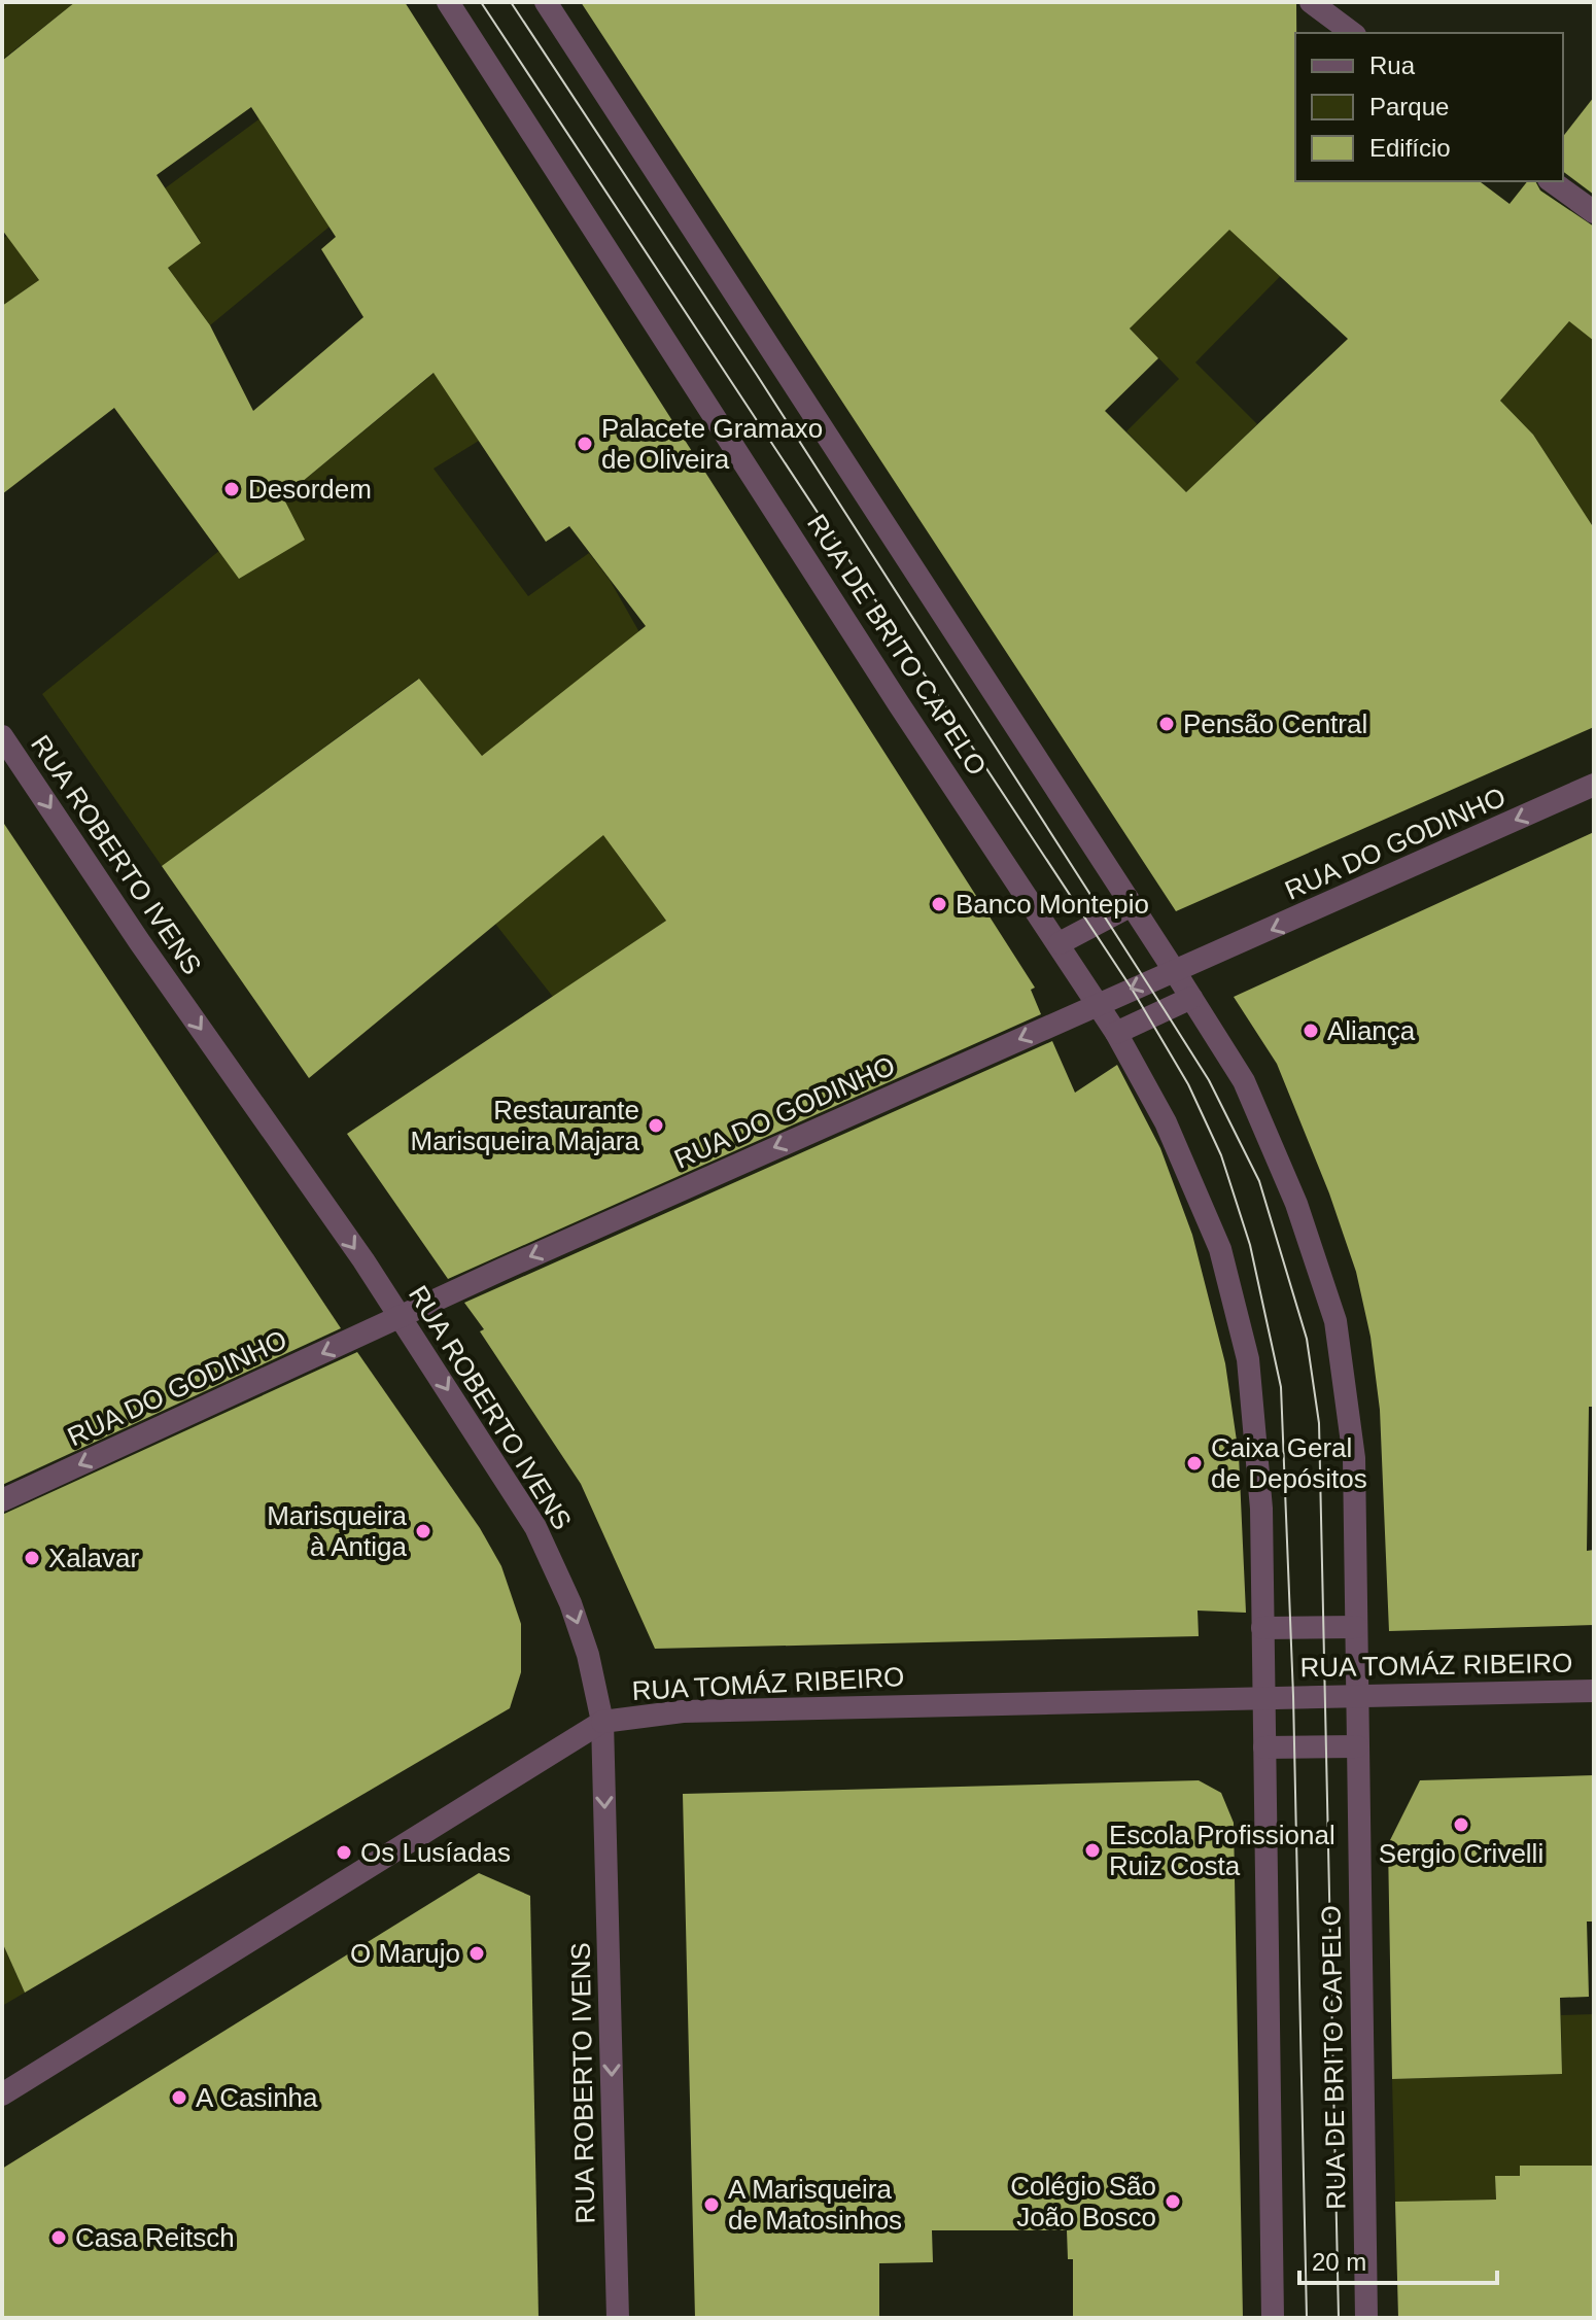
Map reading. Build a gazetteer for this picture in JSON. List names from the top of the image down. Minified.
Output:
{"streets":{"street":["RUA DE BRITO CAPELO","RUA DO GODINHO","RUA ROBERTO IVENS","RUA TOMÁZ RIBEIRO"]},"crossings":[["RUA DE BRITO CAPELO","RUA DO GODINHO"],["RUA DE BRITO CAPELO","RUA TOMÁZ RIBEIRO"],["RUA DO GODINHO","RUA ROBERTO IVENS"],["RUA ROBERTO IVENS","RUA TOMÁZ RIBEIRO"]],"one_way":["RUA DO GODINHO","RUA ROBERTO IVENS"],"places":["Palacete Gramaxo de Oliveira","Desordem","Pensão Central","Banco Montepio","Aliança","Restaurante Marisqueira Majara","Caixa Geral de Depósitos","Marisqueira à Antiga","Xalavar","Sergio Crivelli","Escola Profissional Ruiz Costa","Os Lusíadas","O Marujo","A Casinha","Colégio São João Bosco","A Marisqueira de Matosinhos","Casa Reitsch"],"legend":["Rua","Parque","Edifício"],"scale_bar":"20 m"}
